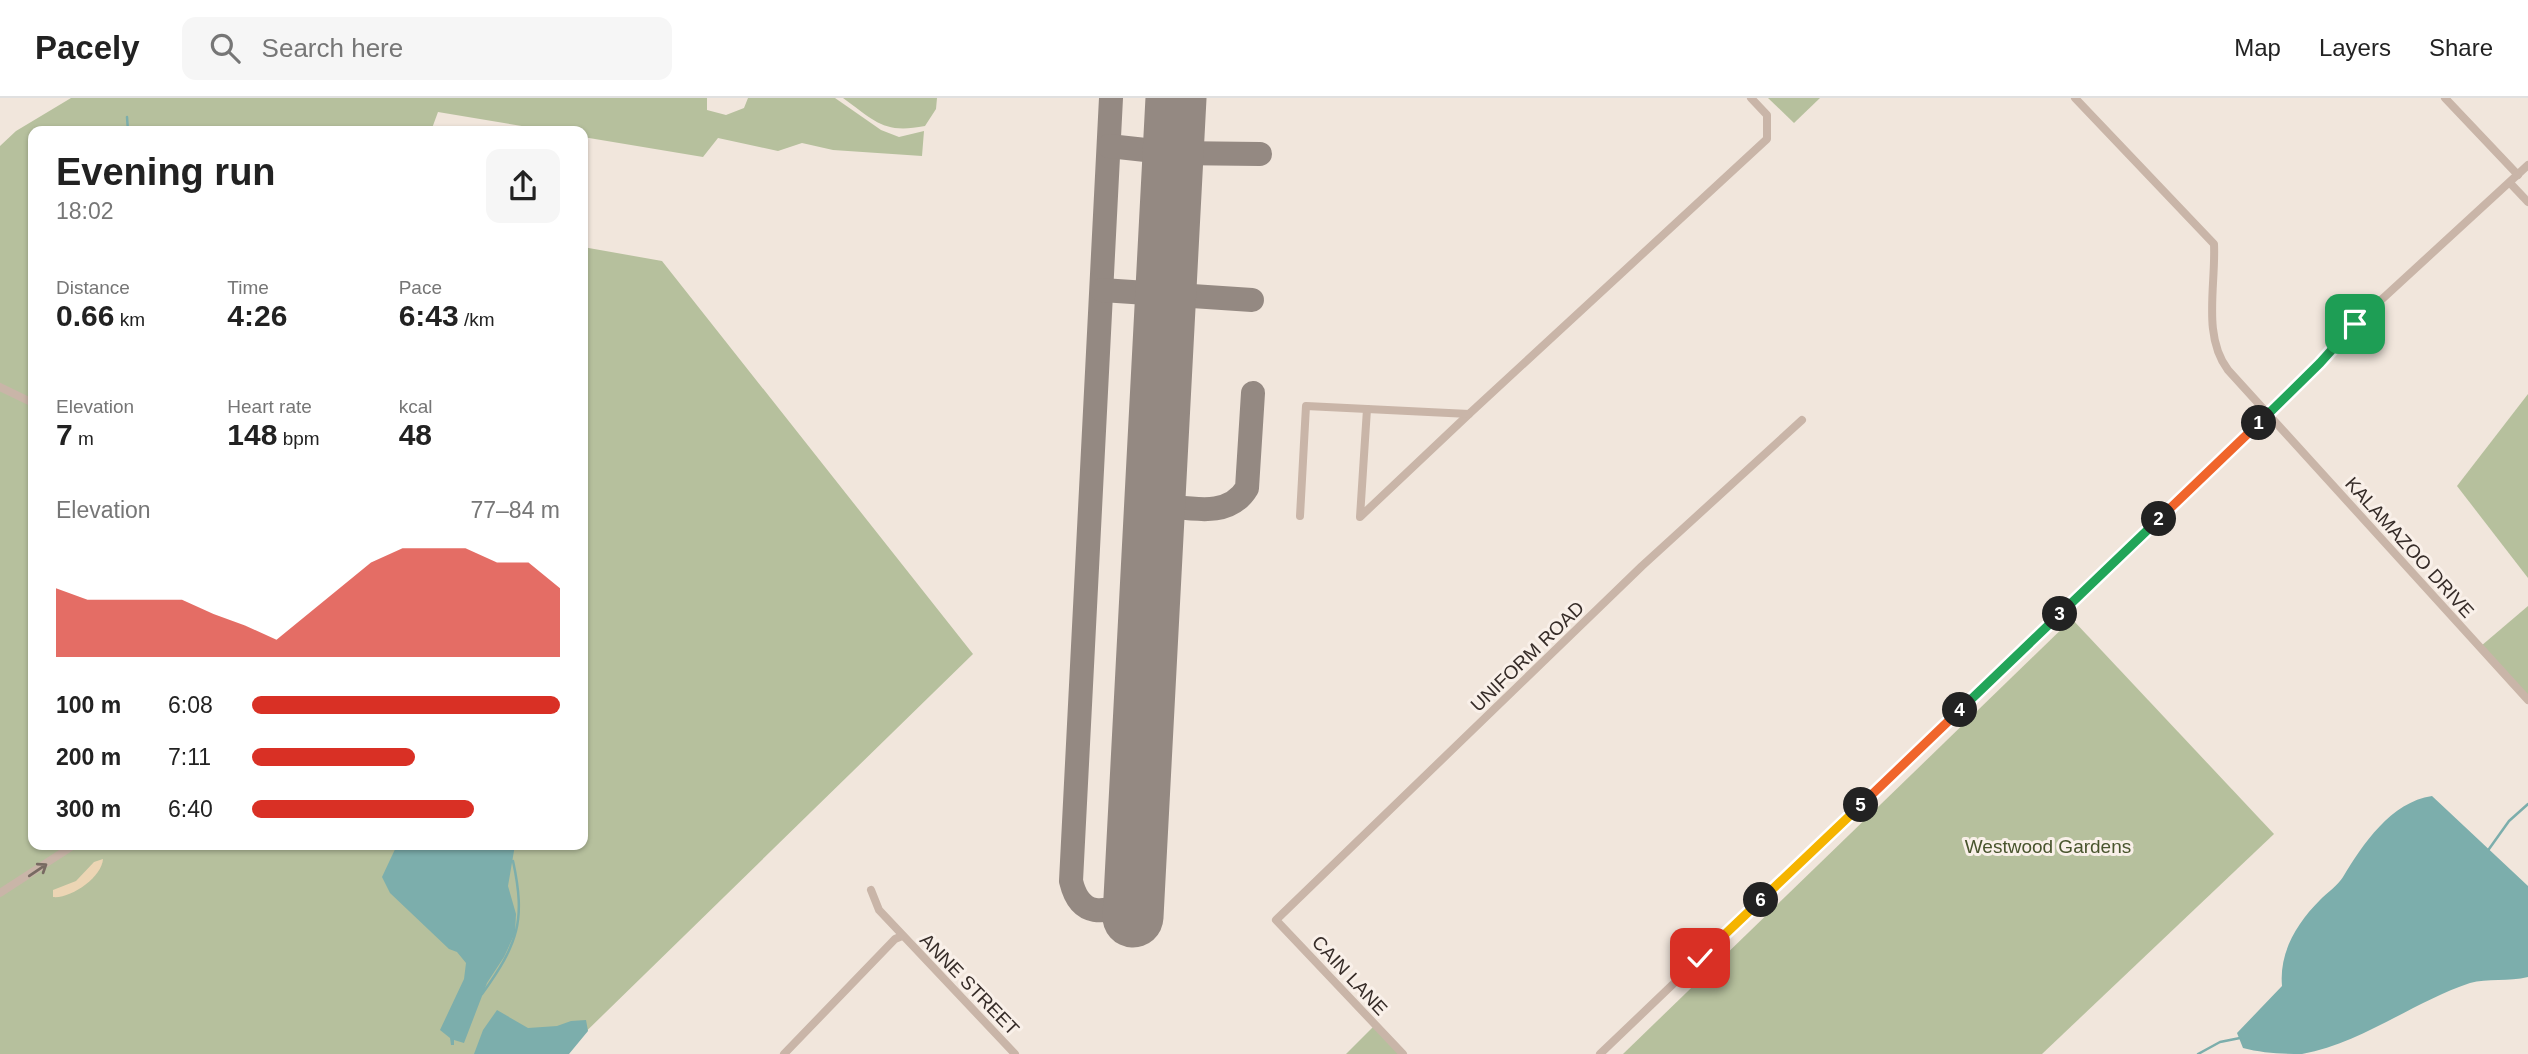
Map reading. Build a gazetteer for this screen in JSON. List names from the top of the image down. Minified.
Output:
{"streets":{"street":["KALAMAZOO DRIVE","UNIFORM ROAD","CAIN LANE","ANNE STREET"]},"crossings":[["UNIFORM ROAD","CAIN LANE"]],"parks":["Westwood Gardens"],"page":{"header":"Pacely","search":"Search here","nav":["Map","Layers","Share"],"heading":["Evening run","18:02"],"stats":[["Distance","0.66 km"],["Time","4:26"],["Pace","6:43 /km"],["Elevation","7 m"],["Heart rate","148 bpm"],["kcal","48"]],"pins":["1","2","3","4","5","6"],"chart":["Elevation","77–84 m"],"list":[{"name":"100 m","note":"6:08"},{"name":"200 m","note":"7:11"},{"name":"300 m","note":"6:40"}]}}
